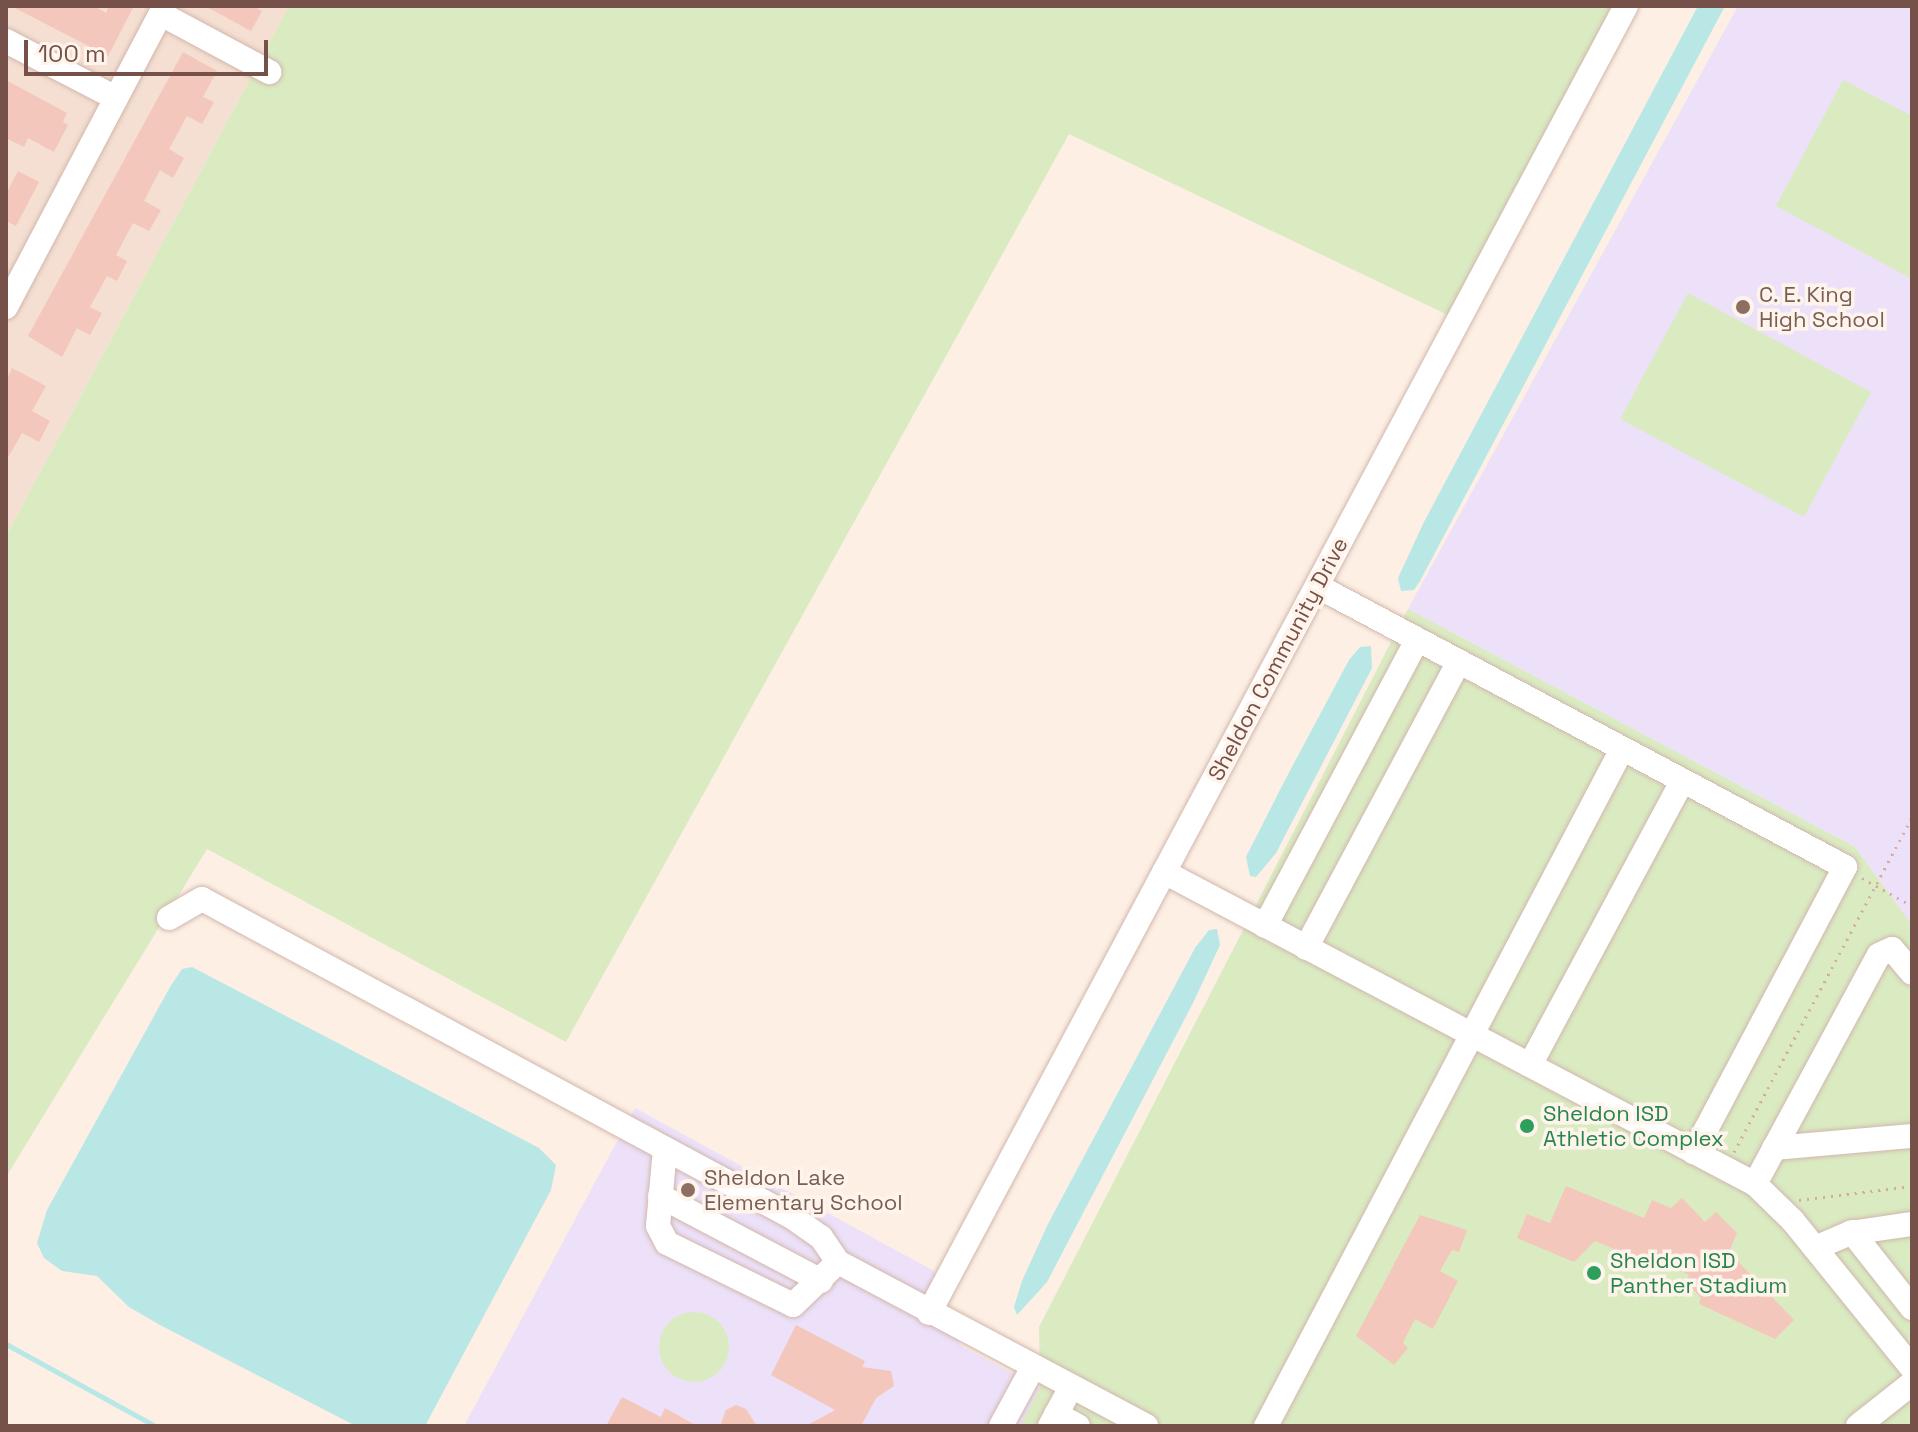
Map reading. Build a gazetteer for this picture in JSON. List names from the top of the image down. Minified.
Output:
{"streets":{"street":["Sheldon Community Drive"]},"places":["C. E. King High School","Sheldon ISD Athletic Complex","Sheldon Lake Elementary School","Sheldon ISD Panther Stadium"],"scale_bar":"100 m"}
